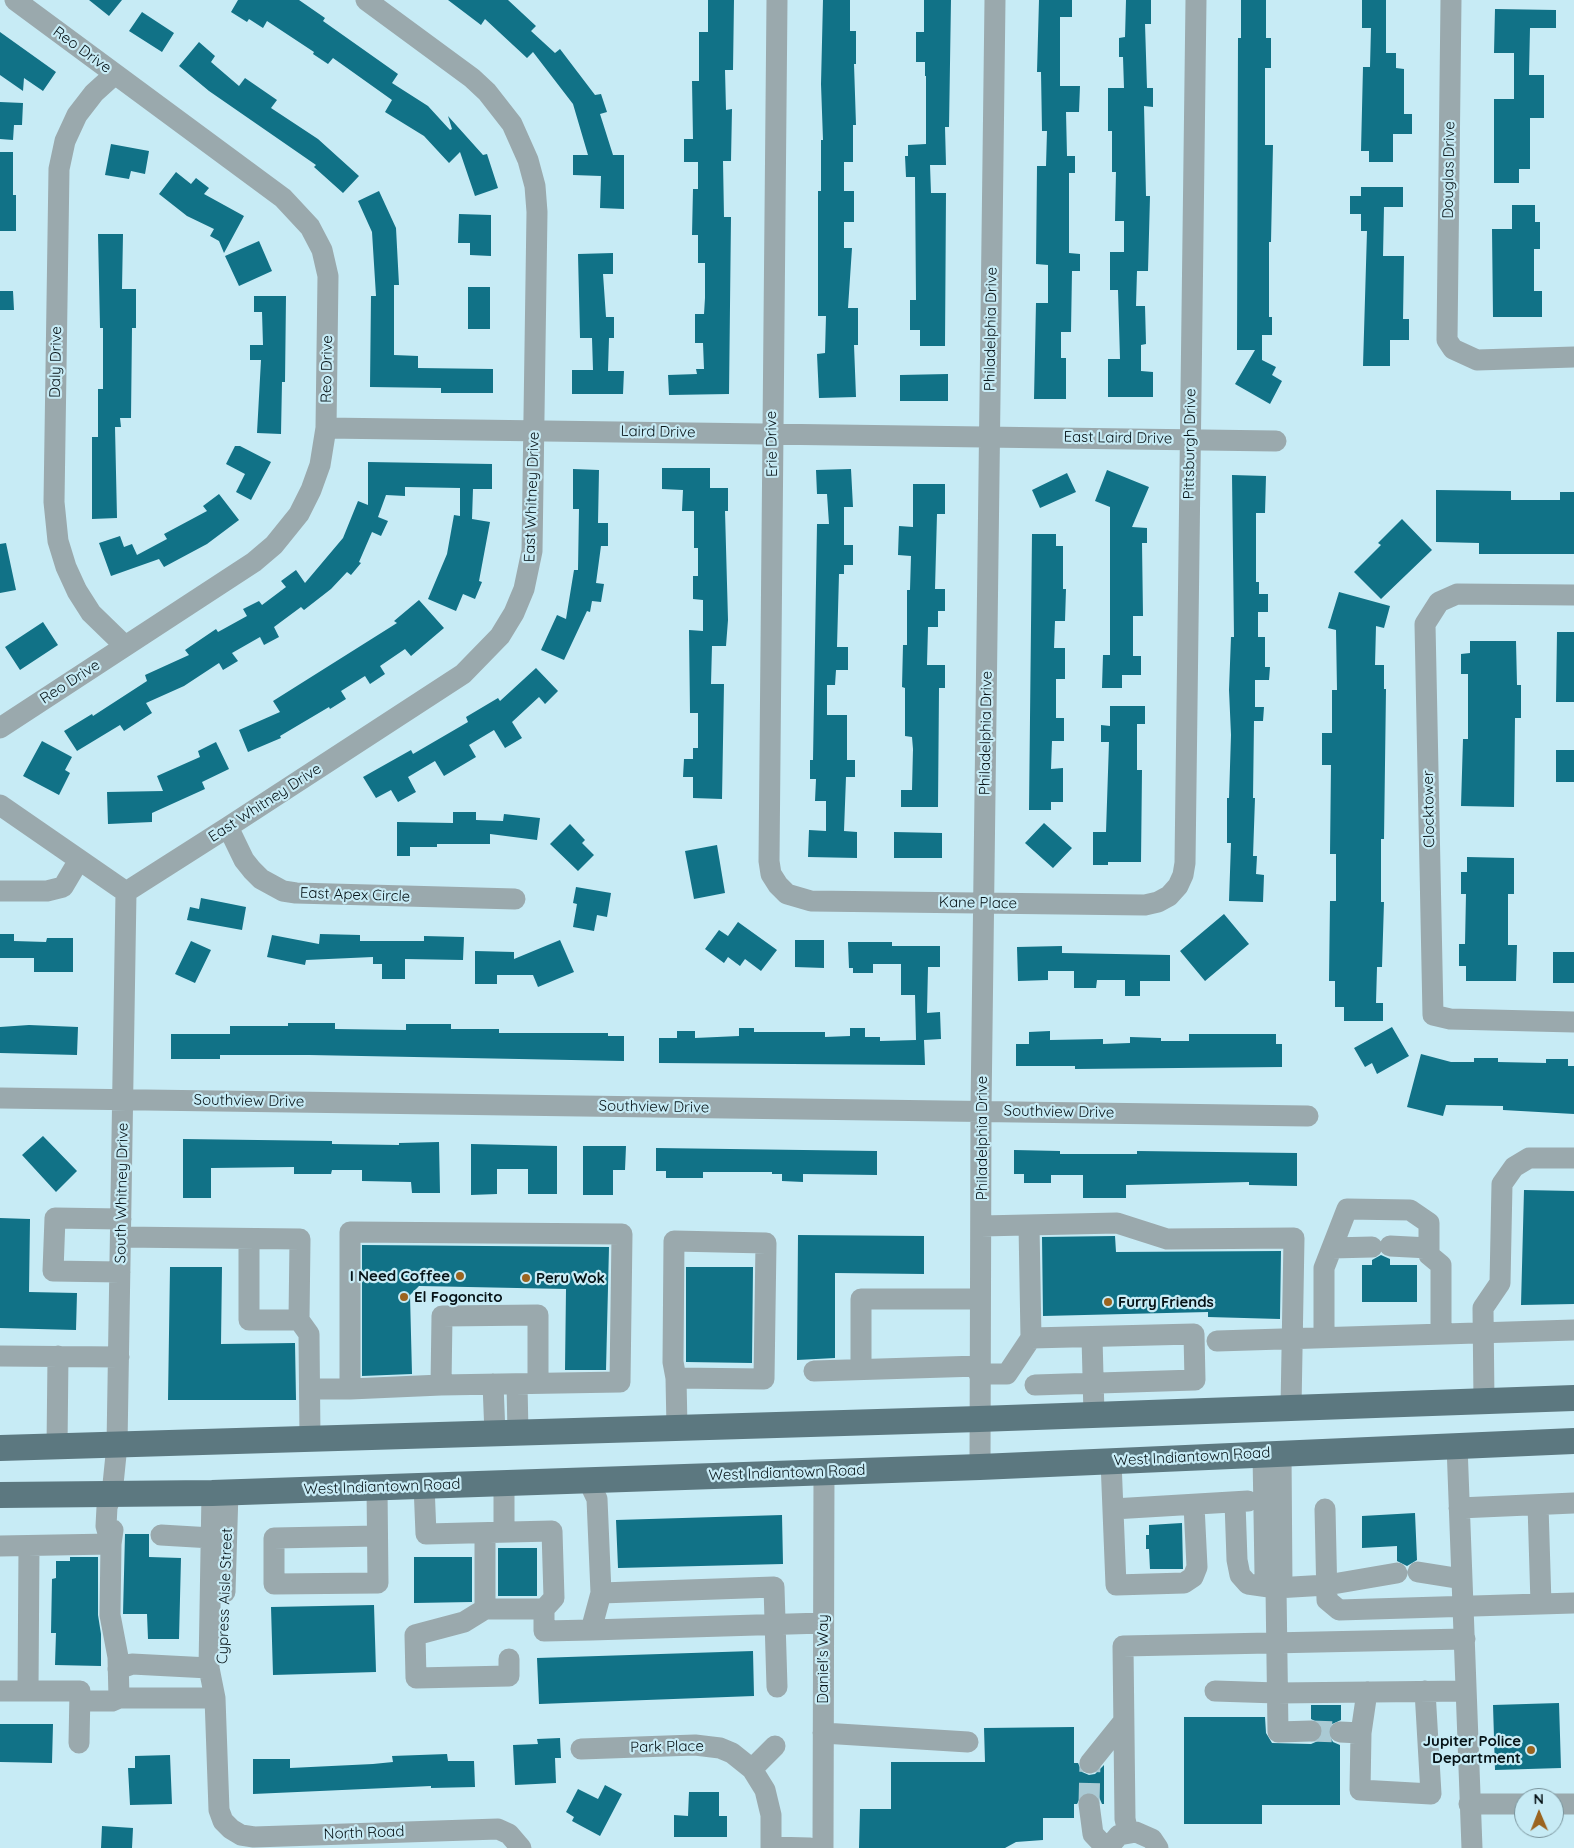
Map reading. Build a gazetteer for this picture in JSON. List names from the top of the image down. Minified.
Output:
{"streets":{"main road":["West Indiantown Road"],"street":["Reo Drive","Douglas Drive","Philadelphia Drive","Daly Drive","Laird Drive","East Laird Drive","Erie Drive","Pittsburgh Drive","East Whitney Drive","Clocktower","East Apex Circle","Kane Place","Southview Drive","South Whitney Drive","Cypress Aisle Street","Daniel's Way","Park Place","North Road"]},"crossings":[["Reo Drive","Daly Drive"],["Reo Drive","Laird Drive"],["Philadelphia Drive","Laird Drive"],["Philadelphia Drive","East Laird Drive"],["Philadelphia Drive","Kane Place"],["Philadelphia Drive","Southview Drive"],["Philadelphia Drive","West Indiantown Road"],["Laird Drive","East Laird Drive"],["Laird Drive","Erie Drive"],["Laird Drive","East Whitney Drive"],["East Laird Drive","Pittsburgh Drive"],["Erie Drive","Kane Place"],["Pittsburgh Drive","Kane Place"],["East Whitney Drive","East Apex Circle"],["East Whitney Drive","South Whitney Drive"],["Southview Drive","South Whitney Drive"],["South Whitney Drive","West Indiantown Road"],["West Indiantown Road","Cypress Aisle Street"],["West Indiantown Road","Daniel's Way"],["Cypress Aisle Street","North Road"]],"places":["I Need Coffee","Peru Wok","El Fogoncito","Furry Friends","Jupiter Police Department"],"north":"top"}
